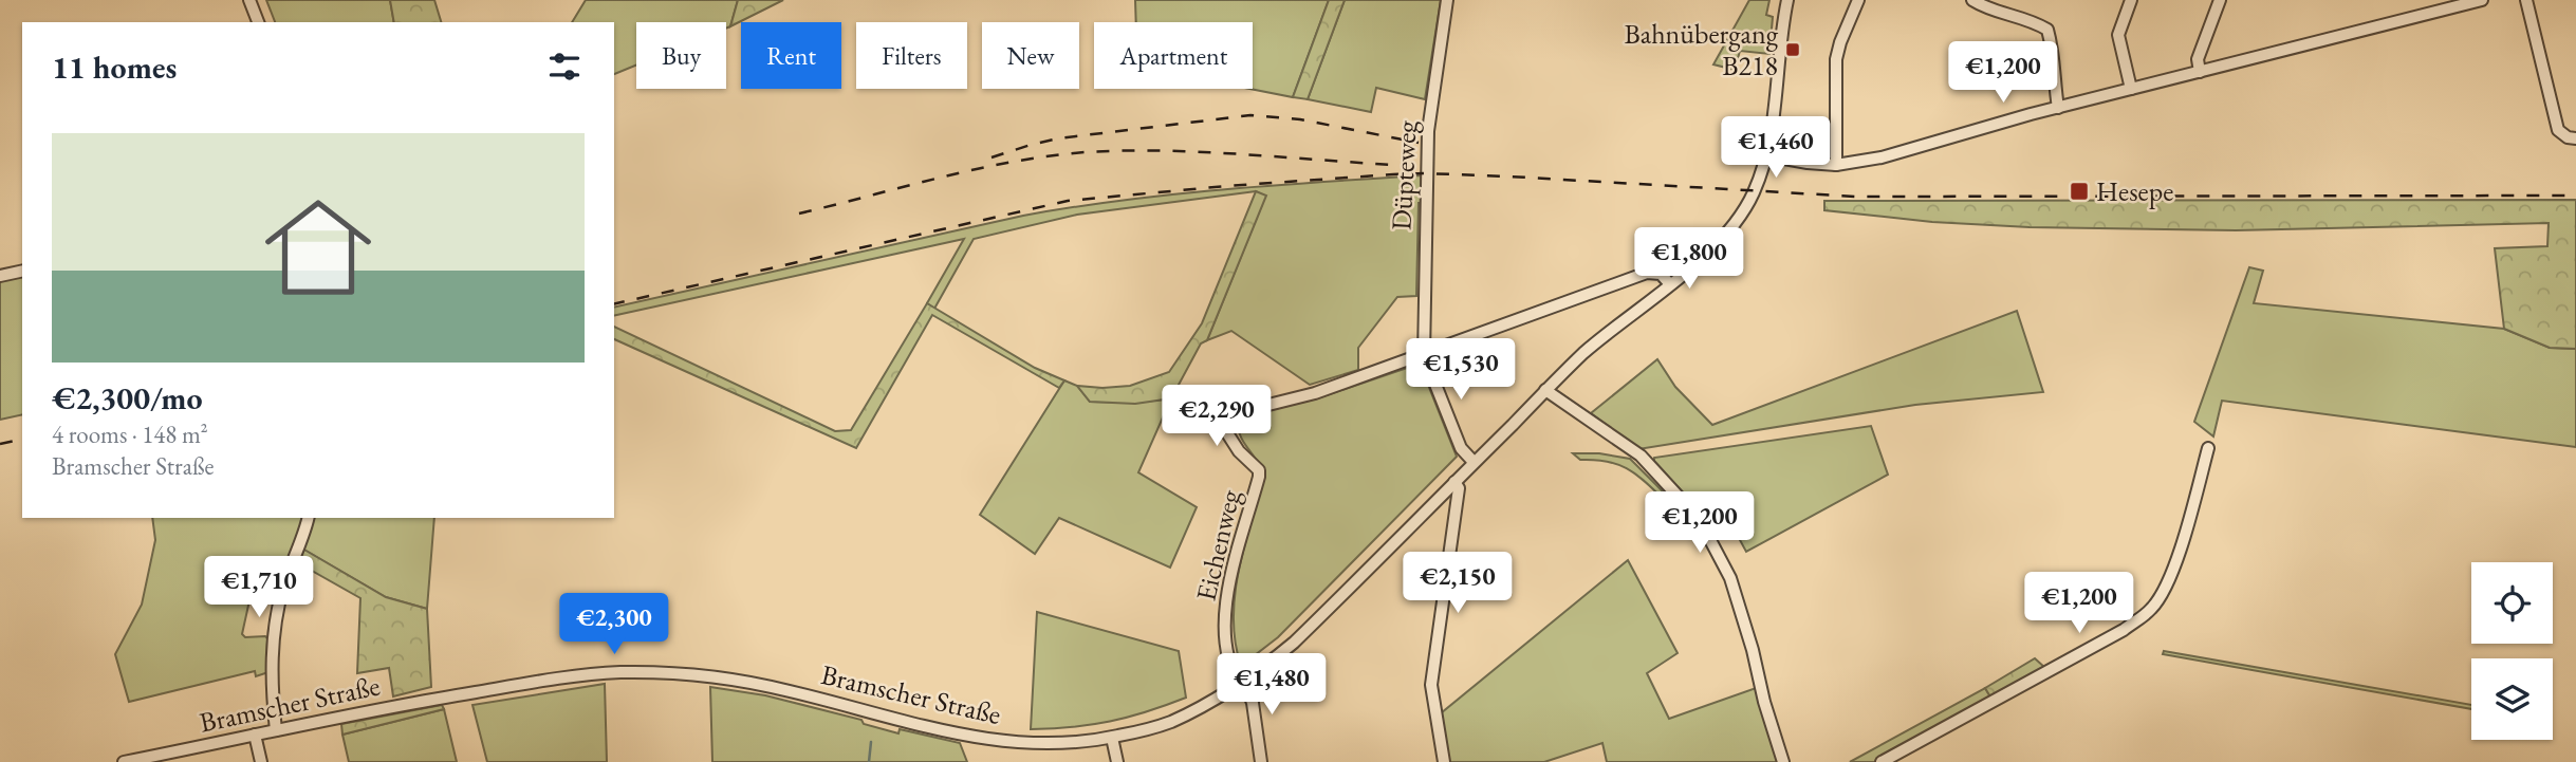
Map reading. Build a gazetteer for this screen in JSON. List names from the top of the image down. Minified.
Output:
{"streets":{"street":["Düpteweg","Eichenweg","Bramscher Straße"]},"crossings":[["Düpteweg","Eichenweg"],["Eichenweg","Bramscher Straße"]],"places":{"transit":["Bahnübergang B218","Hesepe"]},"page":{"chip":["Buy","Rent","Filters","New","Apartment"],"heading":"11 homes","price":["€1,200","€1,460","€1,800","€1,530","€2,290","€1,200","€2,150","€1,710","€1,200","€2,300","€1,480"],"list":[{"name":"€2,300/mo","note":"4 rooms · 148 m² · Bramscher Straße"}]}}
